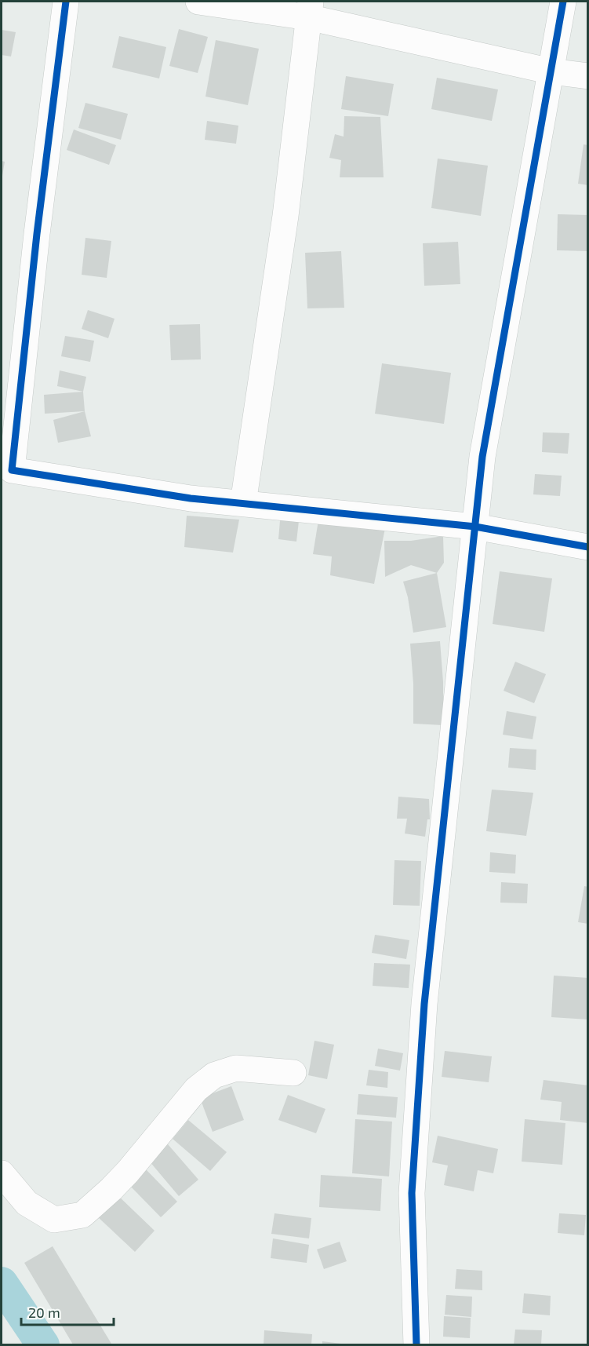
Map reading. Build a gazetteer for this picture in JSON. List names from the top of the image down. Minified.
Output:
{"scale_bar":"20 m"}
